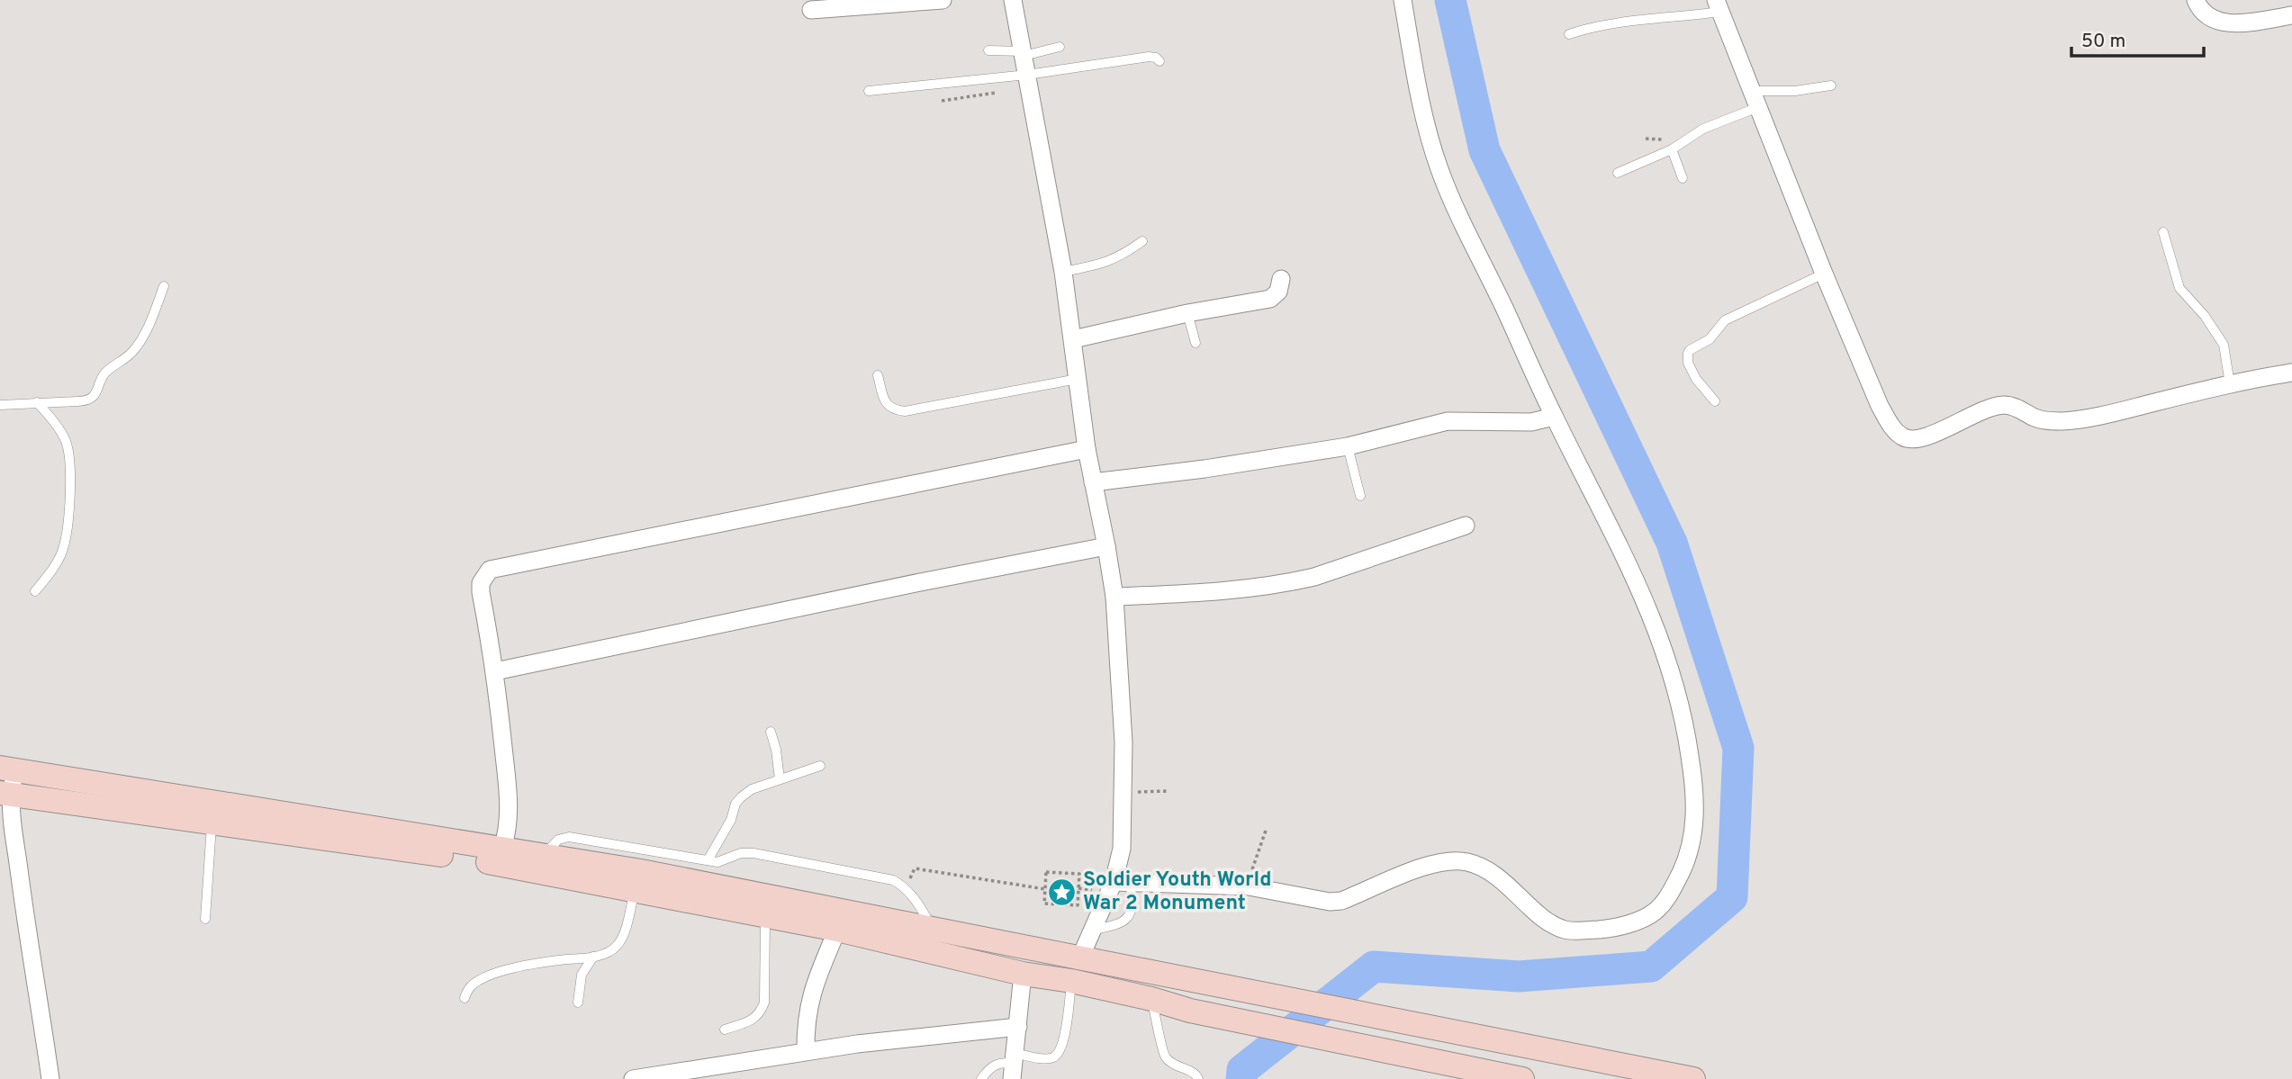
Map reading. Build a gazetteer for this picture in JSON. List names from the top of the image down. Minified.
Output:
{"places":{"place":["Soldier Youth World War 2 Monument"]},"scale_bar":"50 m"}
